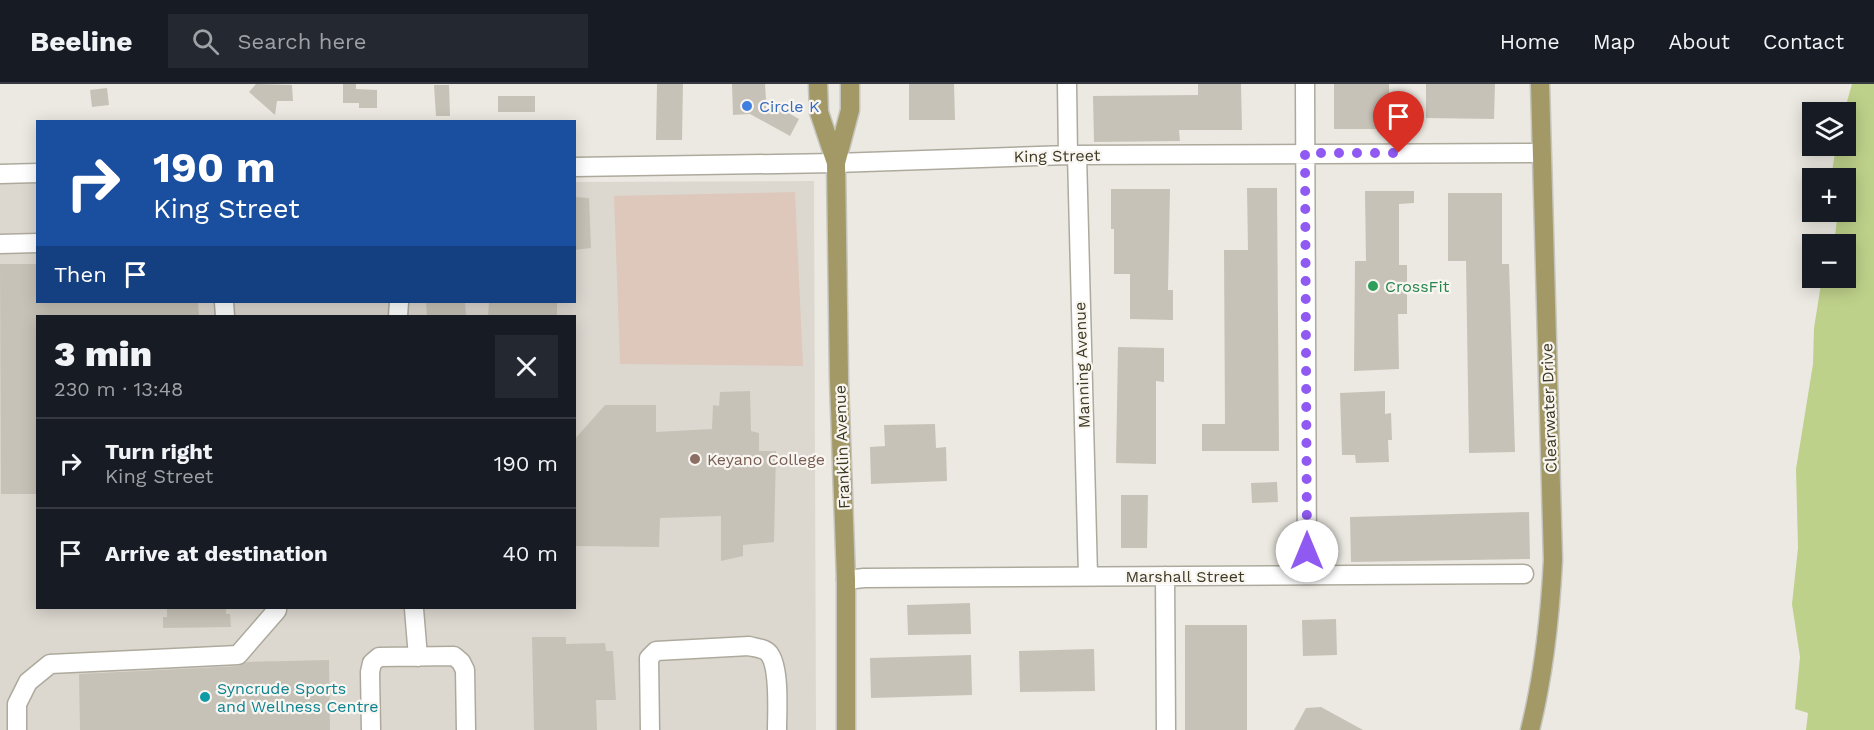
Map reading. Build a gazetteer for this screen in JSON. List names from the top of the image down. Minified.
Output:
{"streets":{"main road":["Clearwater Drive","Franklin Avenue"],"street":["King Street","Manning Avenue","Marshall Street"]},"crossings":[["King Street","Manning Avenue"],["King Street","Clearwater Drive"],["King Street","Franklin Avenue"],["Manning Avenue","Marshall Street"],["Franklin Avenue","Marshall Street"]],"places":["Circle K","CrossFit","Keyano College","Syncrude Sports and Wellness Centre"],"page":{"header":"Beeline","search":"Search here","nav":["Home","Map","About","Contact"],"map_buttons":["+","−"],"turn":["190 m","King Street"],"then":"Then","heading":["3 min","230 m · 13:48"],"list":[{"name":"Turn right","note":"King Street","value":"190 m"},{"name":"Arrive at destination","value":"40 m"}]}}
